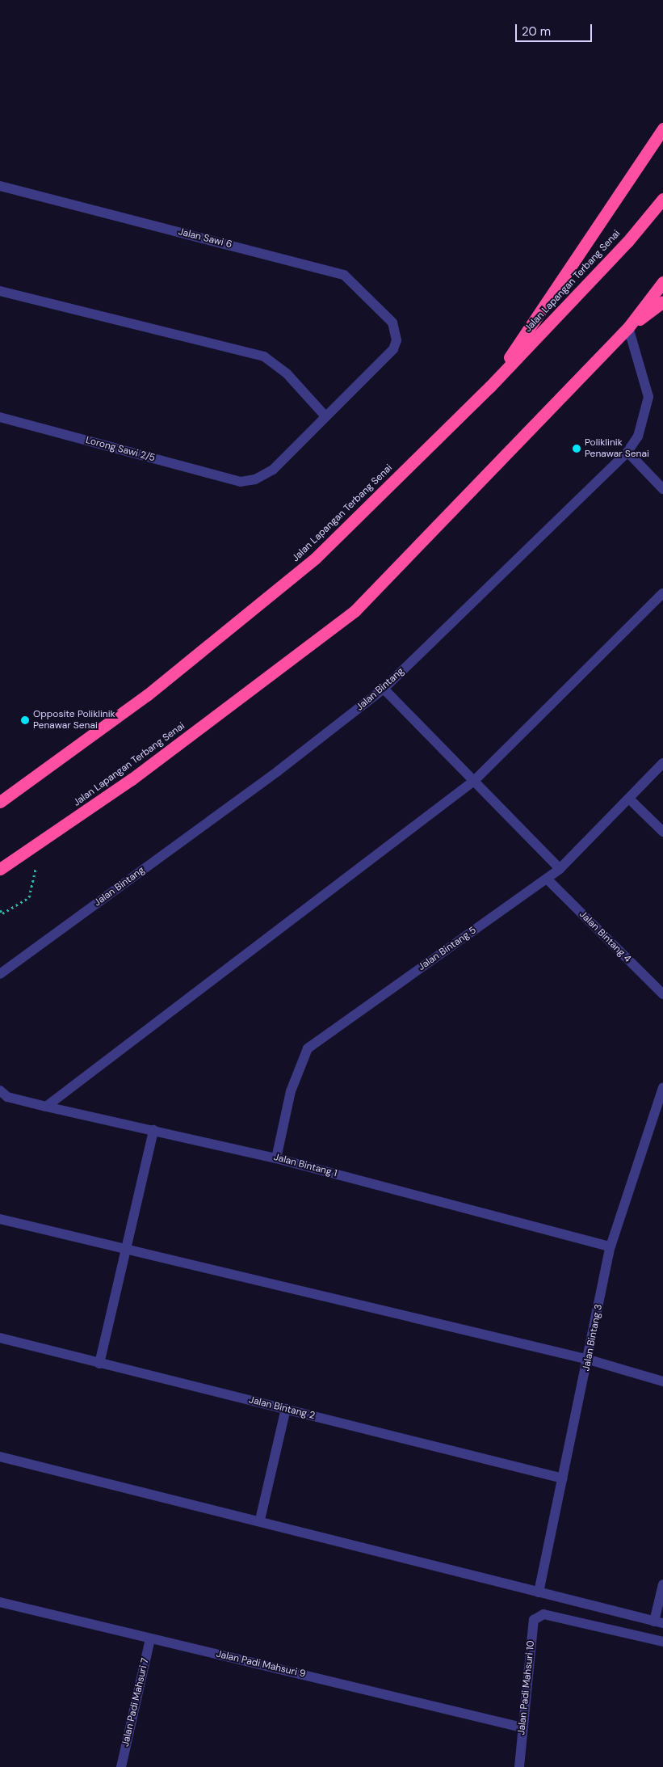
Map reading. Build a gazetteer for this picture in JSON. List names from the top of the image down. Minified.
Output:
{"streets":{"highway":["Jalan Lapangan Terbang Senai"],"street":["Jalan Sawi 6","Lorong Sawi 2/5","Jalan Bintang","Jalan Bintang 4","Jalan Bintang 5","Jalan Bintang 1","Jalan Bintang 3","Jalan Bintang 2","Jalan Padi Mahsuri 9","Jalan Padi Mahsuri 10","Jalan Padi Mahsuri 7"]},"crossings":[["Jalan Sawi 6","Lorong Sawi 2/5"],["Jalan Lapangan Terbang Senai","Jalan Bintang"],["Jalan Bintang 4","Jalan Bintang 5"],["Jalan Bintang 5","Jalan Bintang 1"],["Jalan Bintang 1","Jalan Bintang 3"],["Jalan Bintang 3","Jalan Bintang 2"],["Jalan Padi Mahsuri 9","Jalan Padi Mahsuri 10"],["Jalan Padi Mahsuri 9","Jalan Padi Mahsuri 7"]],"places":["Poliklinik Penawar Senai","Opposite Poliklinik Penawar Senai"],"scale_bar":"20 m"}
